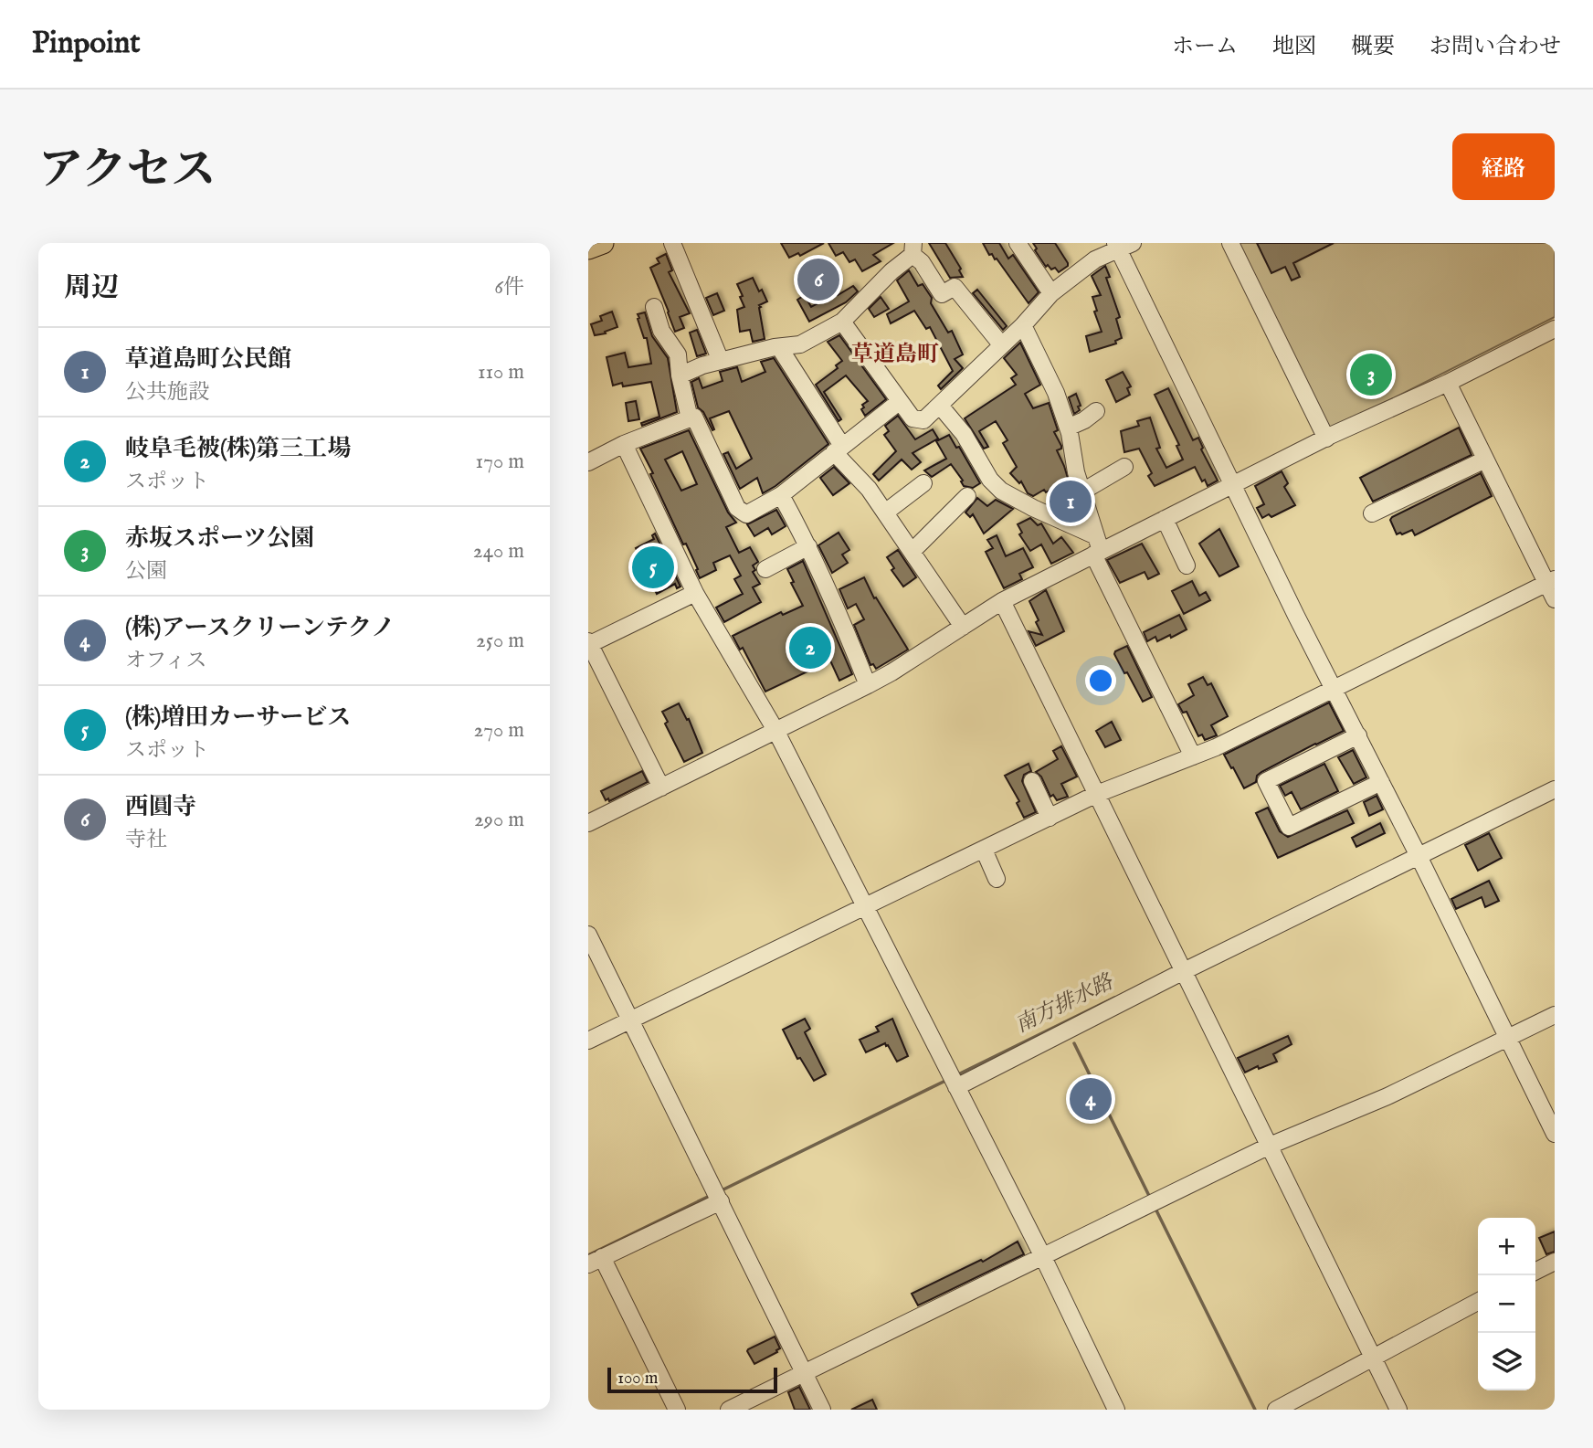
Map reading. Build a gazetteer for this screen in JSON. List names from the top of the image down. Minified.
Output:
{"districts":["草道島町"],"water":["南方排水路"],"scale_bar":"100 m","page":{"header":"Pinpoint","nav":["ホーム","地図","概要","お問い合わせ"],"title":"アクセス","buttons":"経路","heading":["周辺","6件"],"pins":["6","3","1","5","2","4"],"list":[{"mark":"1","name":"草道島町公民館","note":"公共施設","value":"110 m"},{"mark":"2","name":"岐阜毛被(株)第三工場","note":"スポット","value":"170 m"},{"mark":"3","name":"赤坂スポーツ公園","note":"公園","value":"240 m"},{"mark":"4","name":"(株)アースクリーンテクノ","note":"オフィス","value":"250 m"},{"mark":"5","name":"(株)増田カーサービス","note":"スポット","value":"270 m"},{"mark":"6","name":"西圓寺","note":"寺社","value":"290 m"}],"map_buttons":["+","−"],"scale":"100 m"}}
